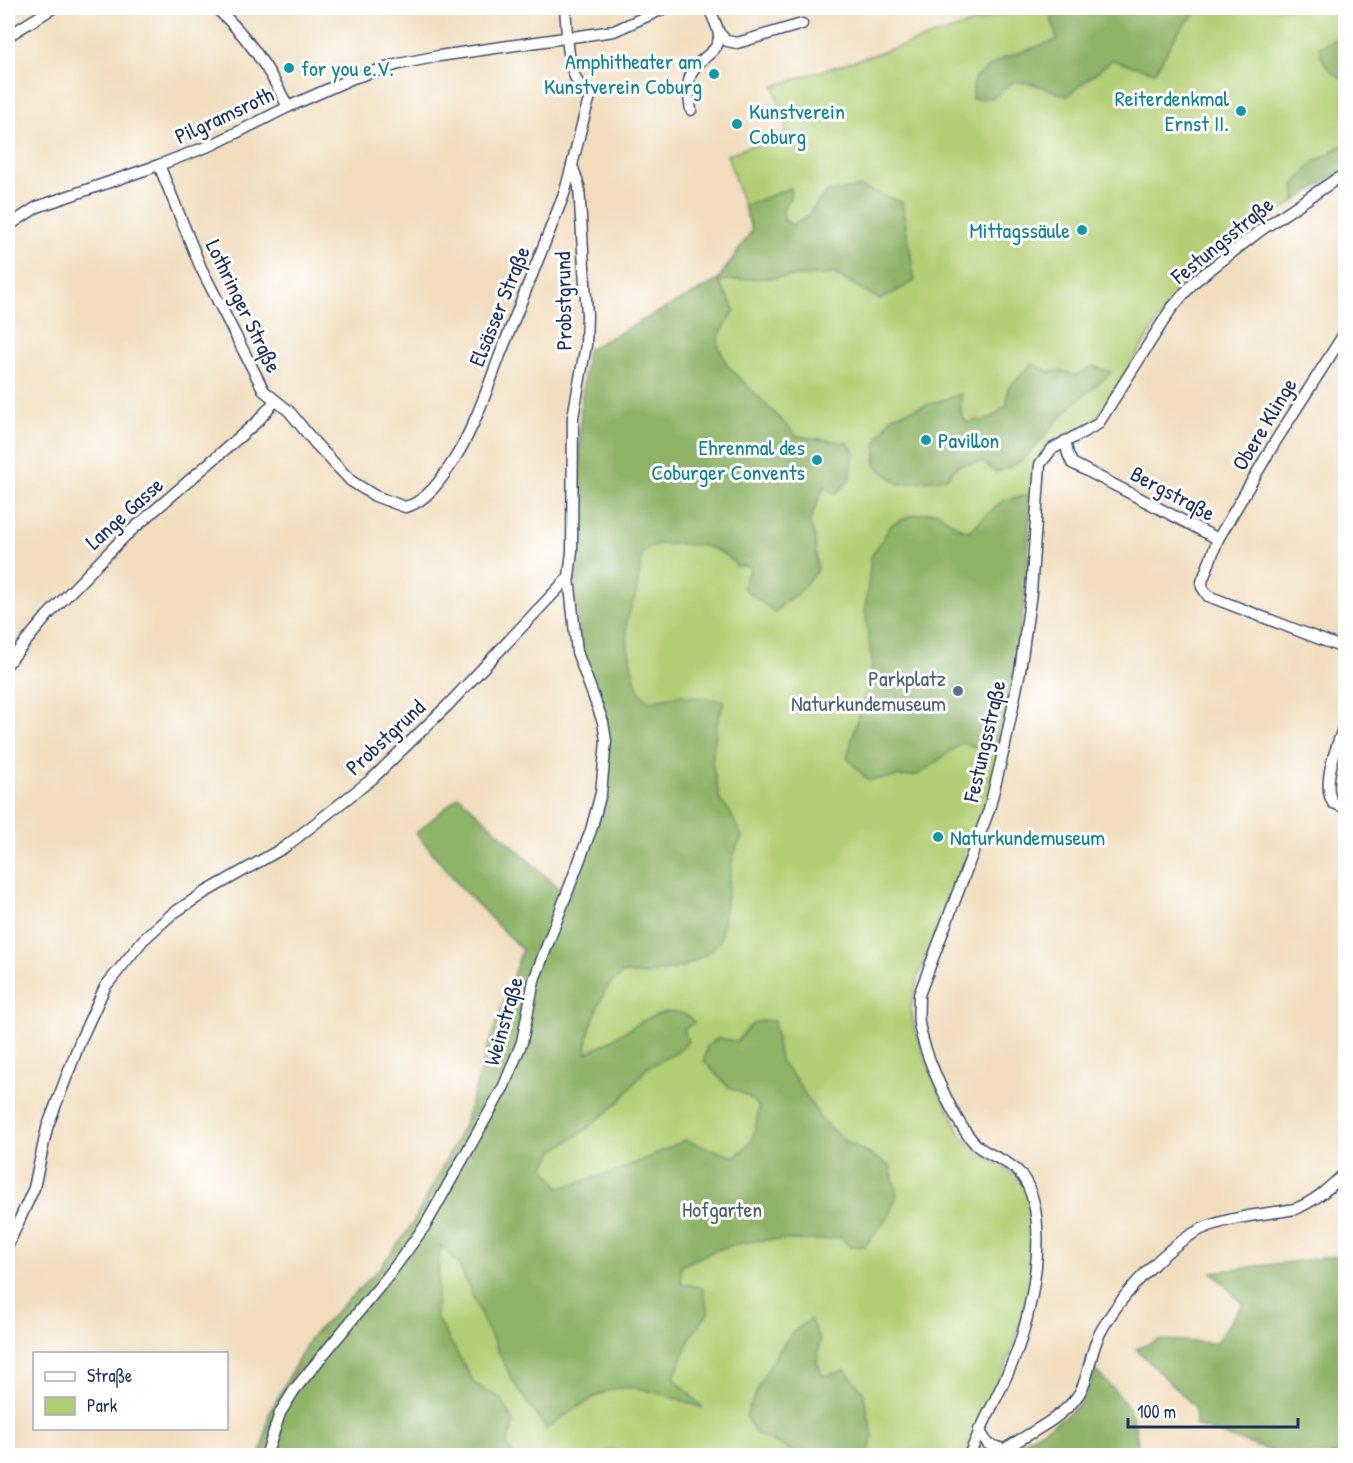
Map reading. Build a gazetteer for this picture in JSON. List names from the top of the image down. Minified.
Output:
{"streets":{"street":["Pilgramsroth","Festungsstraße","Probstgrund","Lothringer Straße","Elsässer Straße","Obere Klinge","Bergstraße","Lange Gasse","Weinstraße"]},"crossings":[["Pilgramsroth","Lothringer Straße"],["Pilgramsroth","Elsässer Straße"],["Festungsstraße","Bergstraße"],["Probstgrund","Elsässer Straße"],["Probstgrund","Weinstraße"],["Lothringer Straße","Elsässer Straße"],["Lothringer Straße","Lange Gasse"],["Obere Klinge","Bergstraße"]],"parks":["Hofgarten"],"places":["for you e.V.","Amphitheater am Kunstverein Coburg","Reiterdenkmal Ernst II.","Kunstverein Coburg","Mittagssäule","Pavillon","Ehrenmal des Coburger Convents","Parkplatz Naturkundemuseum","Naturkundemuseum"],"legend":["Straße","Park"],"scale_bar":"100 m"}
